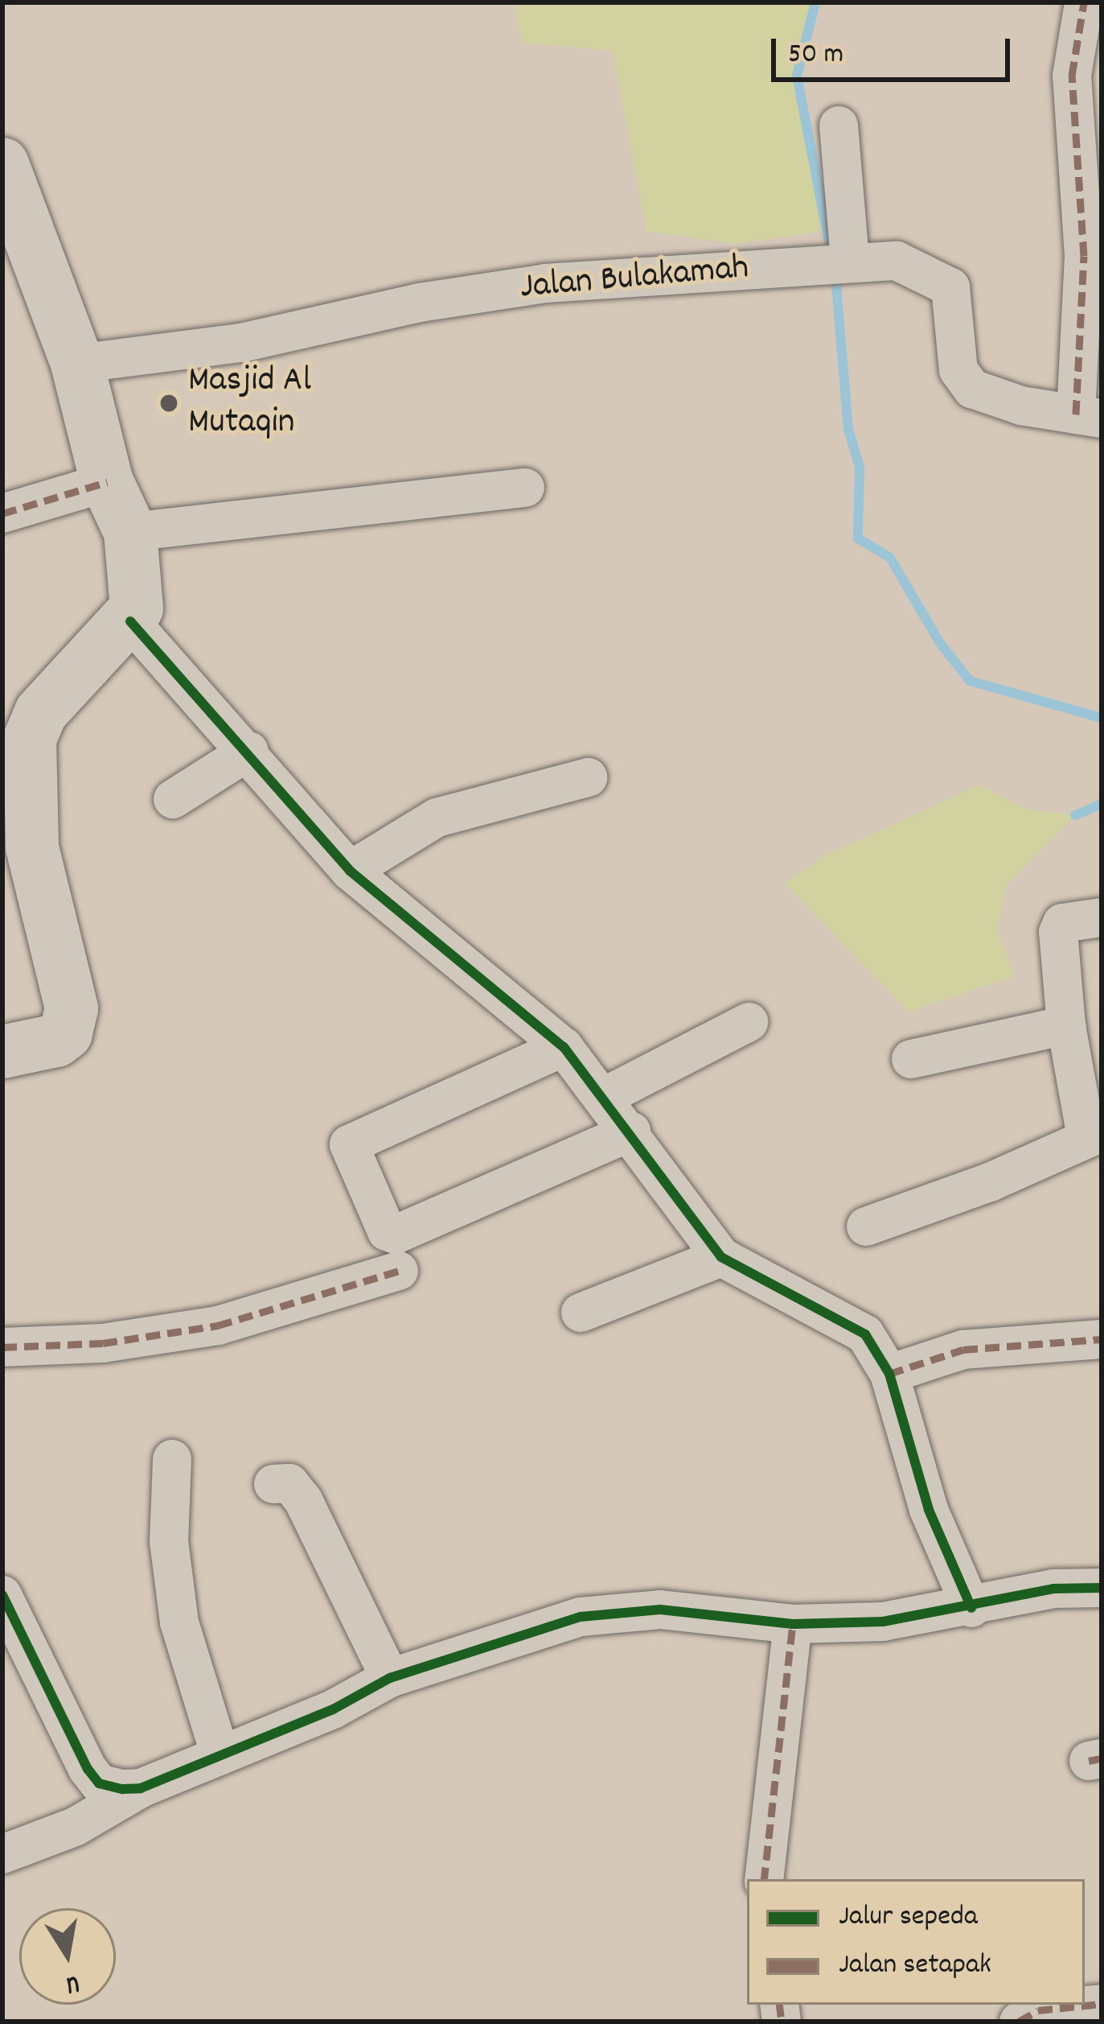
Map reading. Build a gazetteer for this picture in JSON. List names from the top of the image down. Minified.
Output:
{"streets":{"street":["Jalan Bulakamah"]},"places":["Masjid Al Mutaqin"],"legend":["Jalur sepeda","Jalan setapak"],"scale_bar":"50 m","north":"bottom"}
